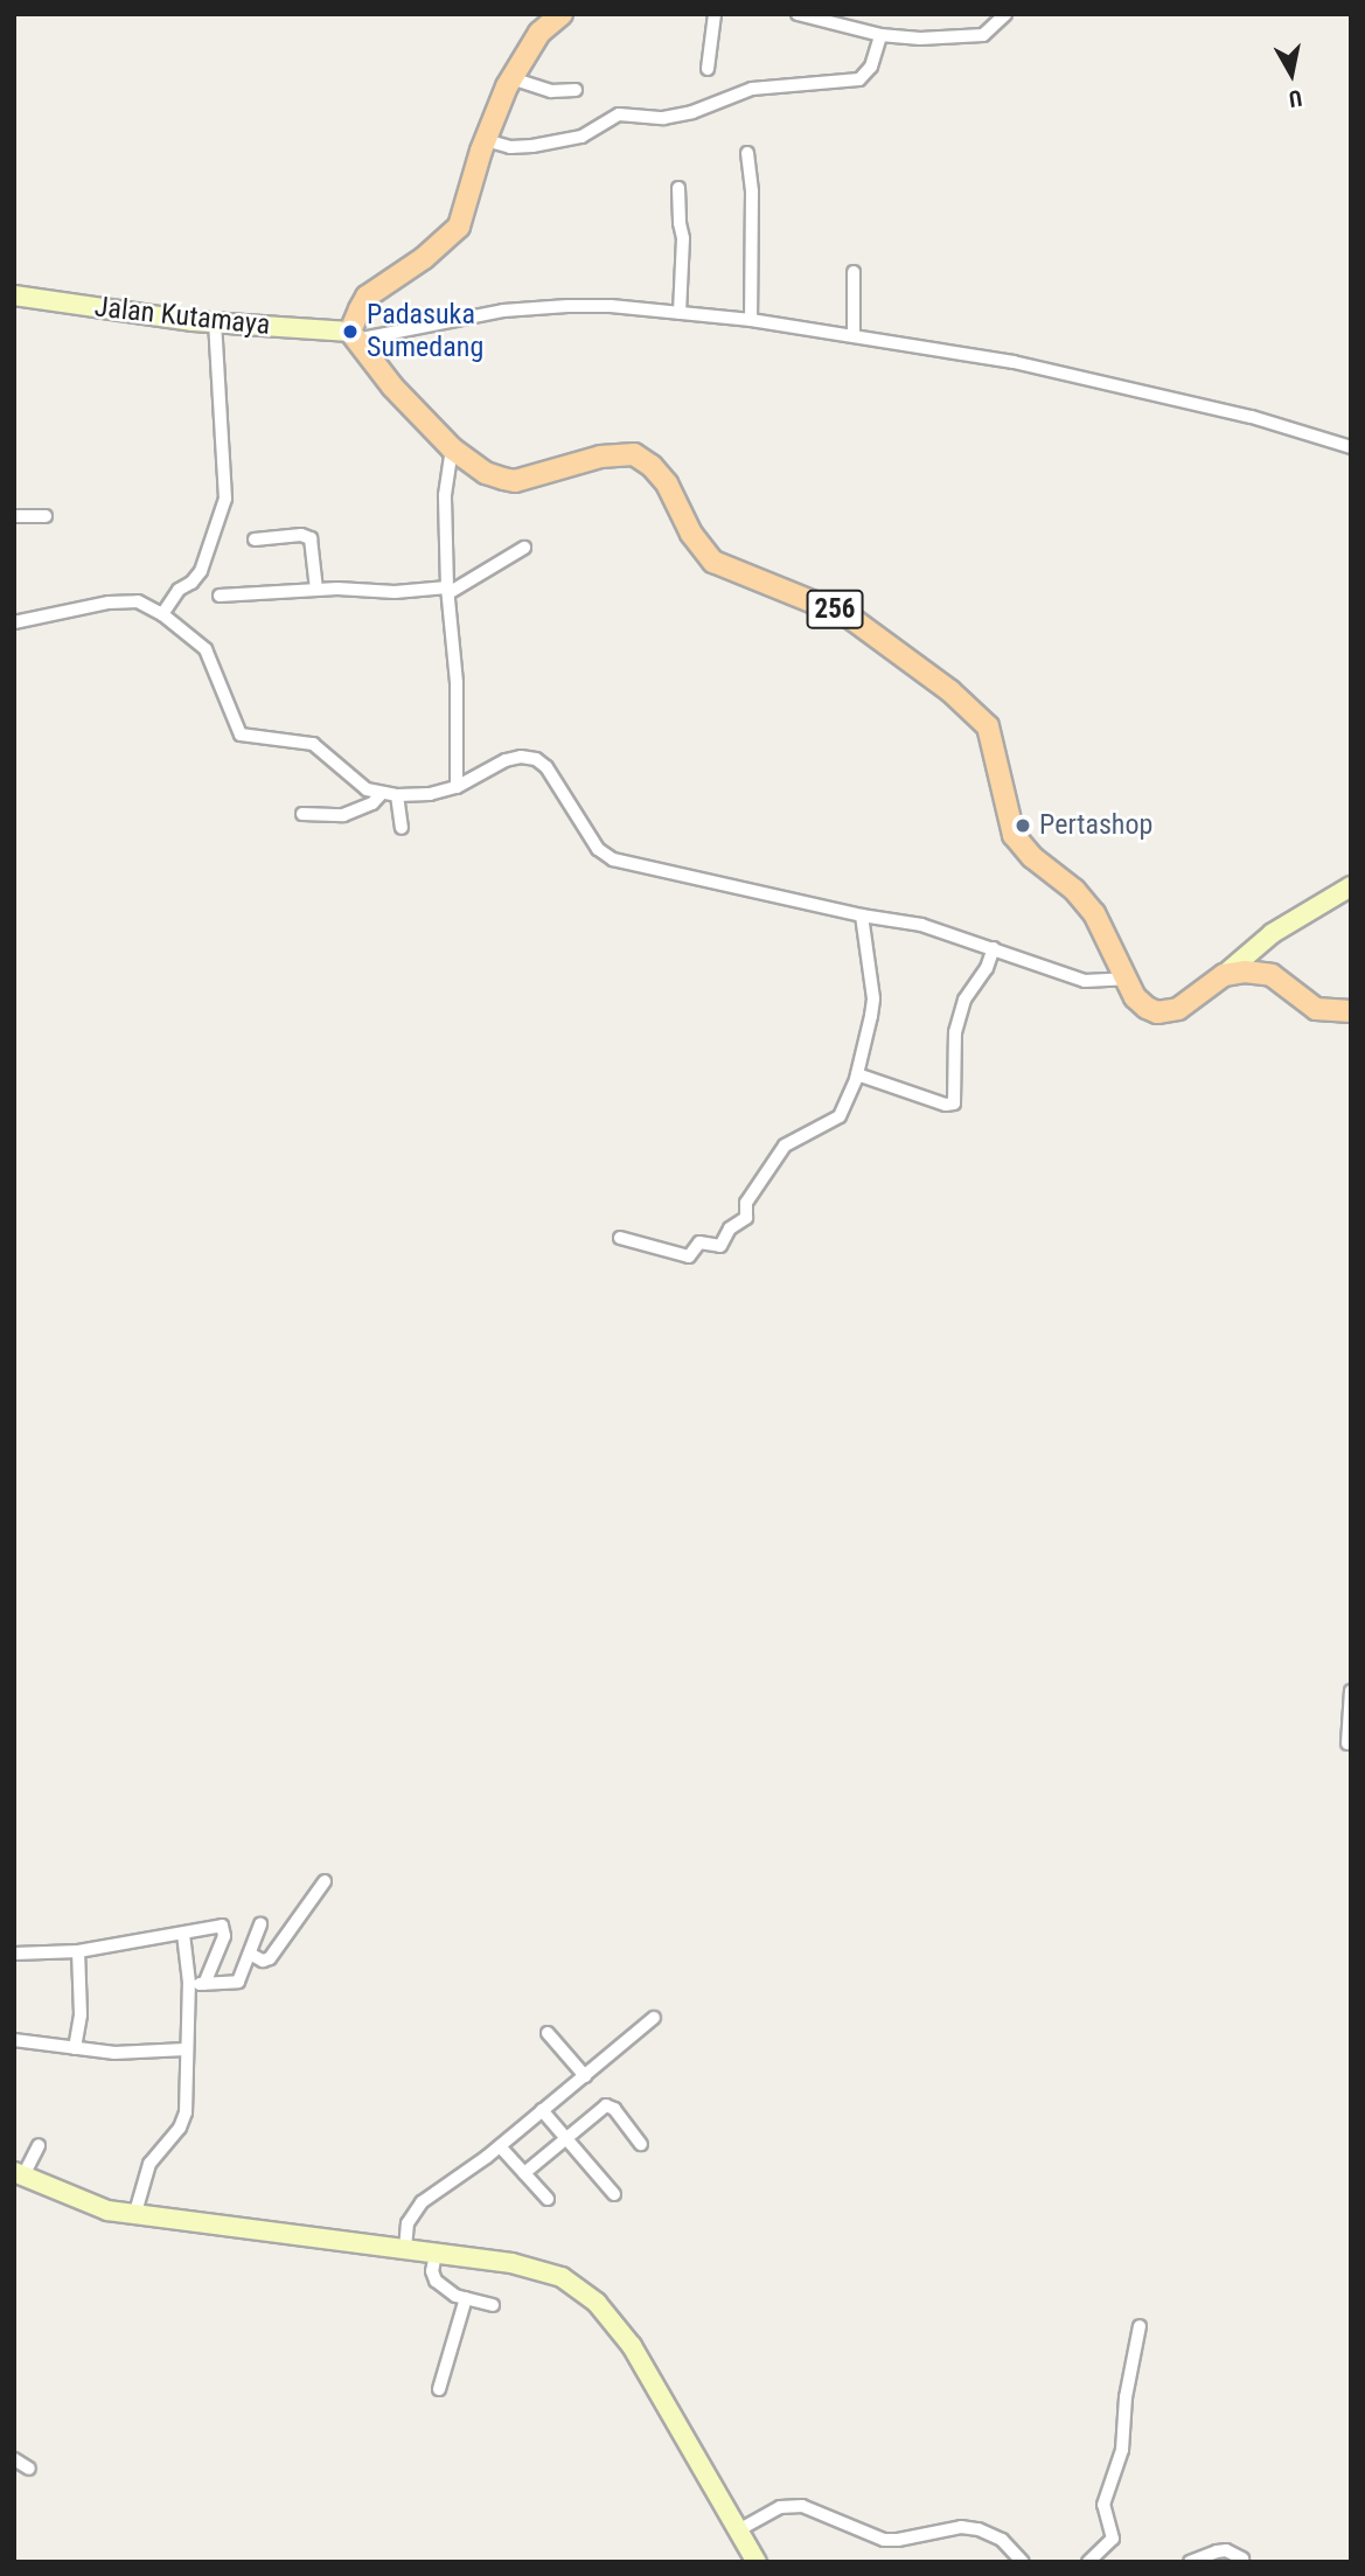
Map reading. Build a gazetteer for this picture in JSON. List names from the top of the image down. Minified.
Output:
{"streets":{"main road":["256"],"street":["Jalan Kutamaya"]},"crossings":[["Jalan Kutamaya","256"]],"places":["Padasuka Sumedang","Pertashop"],"north":"bottom"}
